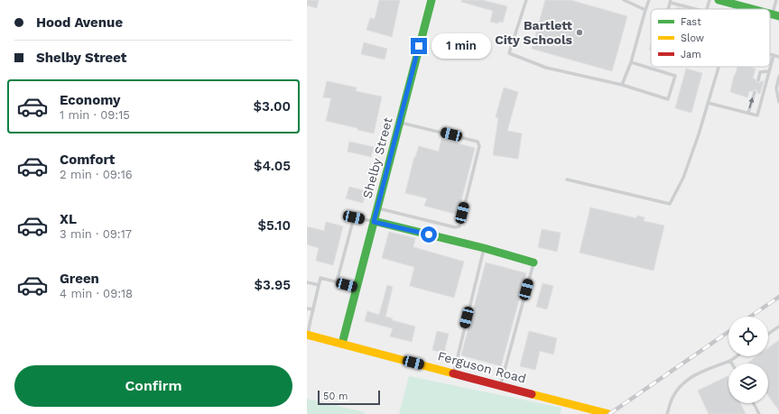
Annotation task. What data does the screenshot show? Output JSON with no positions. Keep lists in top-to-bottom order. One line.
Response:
{"streets":{"street":["Shelby Street","Ferguson Road"]},"crossings":[["Shelby Street","Ferguson Road"]],"places":["Bartlett City Schools"],"legend":["Fast","Slow","Jam"],"scale_bar":"50 m","page":{"banner":["Hood Avenue","Shelby Street"],"bubble":"1 min","list":[{"name":"Economy","note":"1 min · 09:15","value":"$3.00"},{"name":"Comfort","note":"2 min · 09:16","value":"$4.05"},{"name":"XL","note":"3 min · 09:17","value":"$5.10"},{"name":"Green","note":"4 min · 09:18","value":"$3.95"}],"buttons":"Confirm","scale":"50 m"}}
